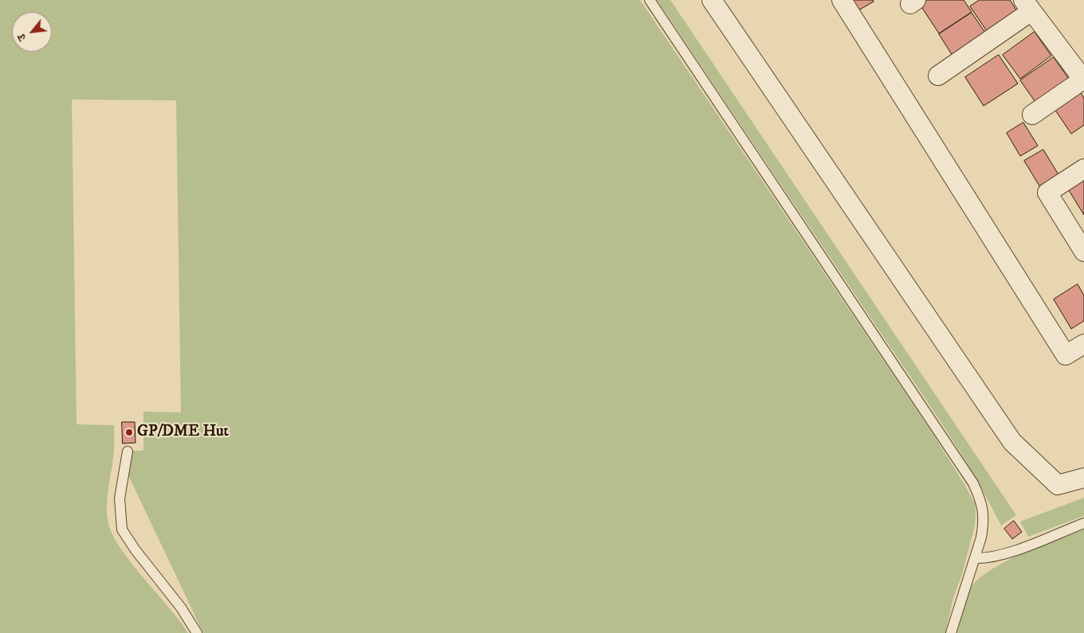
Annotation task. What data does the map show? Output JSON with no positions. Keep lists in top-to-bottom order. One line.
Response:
{"places":["GP/DME Hut"],"north":"bottom left"}
